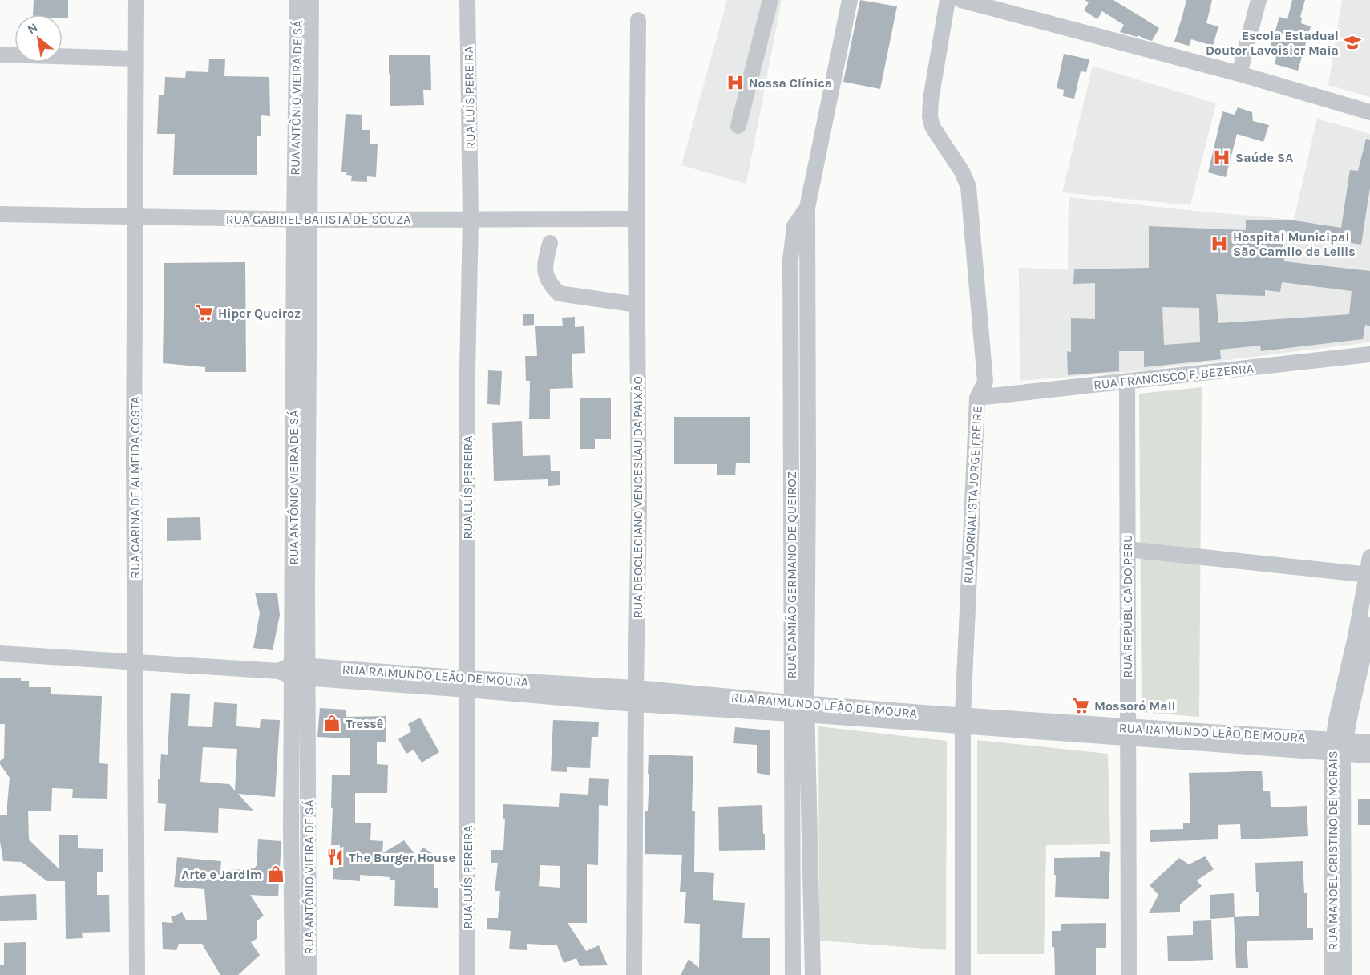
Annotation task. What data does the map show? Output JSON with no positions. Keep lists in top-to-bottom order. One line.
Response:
{"streets":{"street":["RUA ANTÔNIO VIEIRA DE SÁ","RUA LUÍS PEREIRA","RUA GABRIEL BATISTA DE SOUZA","RUA FRANCISCO F. BEZERRA","RUA CARINA DE ALMEIDA COSTA","RUA JORNALISTA JORGE FREIRE","RUA DEOCLECIANO VENCESLAU DA PAIXÃO","RUA DAMIÃO GERMANO DE QUEIROZ","RUA REPÚBLICA DO PERU","RUA RAIMUNDO LEÃO DE MOURA","RUA MANOEL CRISTINO DE MORAIS"]},"crossings":[["RUA ANTÔNIO VIEIRA DE SÁ","RUA GABRIEL BATISTA DE SOUZA"],["RUA ANTÔNIO VIEIRA DE SÁ","RUA RAIMUNDO LEÃO DE MOURA"],["RUA LUÍS PEREIRA","RUA GABRIEL BATISTA DE SOUZA"],["RUA LUÍS PEREIRA","RUA RAIMUNDO LEÃO DE MOURA"],["RUA GABRIEL BATISTA DE SOUZA","RUA CARINA DE ALMEIDA COSTA"],["RUA GABRIEL BATISTA DE SOUZA","RUA DEOCLECIANO VENCESLAU DA PAIXÃO"],["RUA FRANCISCO F. BEZERRA","RUA JORNALISTA JORGE FREIRE"],["RUA FRANCISCO F. BEZERRA","RUA REPÚBLICA DO PERU"],["RUA CARINA DE ALMEIDA COSTA","RUA RAIMUNDO LEÃO DE MOURA"],["RUA JORNALISTA JORGE FREIRE","RUA RAIMUNDO LEÃO DE MOURA"],["RUA DEOCLECIANO VENCESLAU DA PAIXÃO","RUA RAIMUNDO LEÃO DE MOURA"],["RUA DAMIÃO GERMANO DE QUEIROZ","RUA RAIMUNDO LEÃO DE MOURA"],["RUA REPÚBLICA DO PERU","RUA RAIMUNDO LEÃO DE MOURA"],["RUA RAIMUNDO LEÃO DE MOURA","RUA MANOEL CRISTINO DE MORAIS"]],"places":{"school or university":["Escola Estadual Doutor Lavoisier Maia"],"hospital":["Nossa Clínica","Saúde SA","Hospital Municipal São Camilo de Lellis"],"supermarket":["Hiper Queiroz","Mossoró Mall"],"shop":["Tressê","Arte e Jardim"],"restaurant":["The Burger House"]},"north":"top left"}
